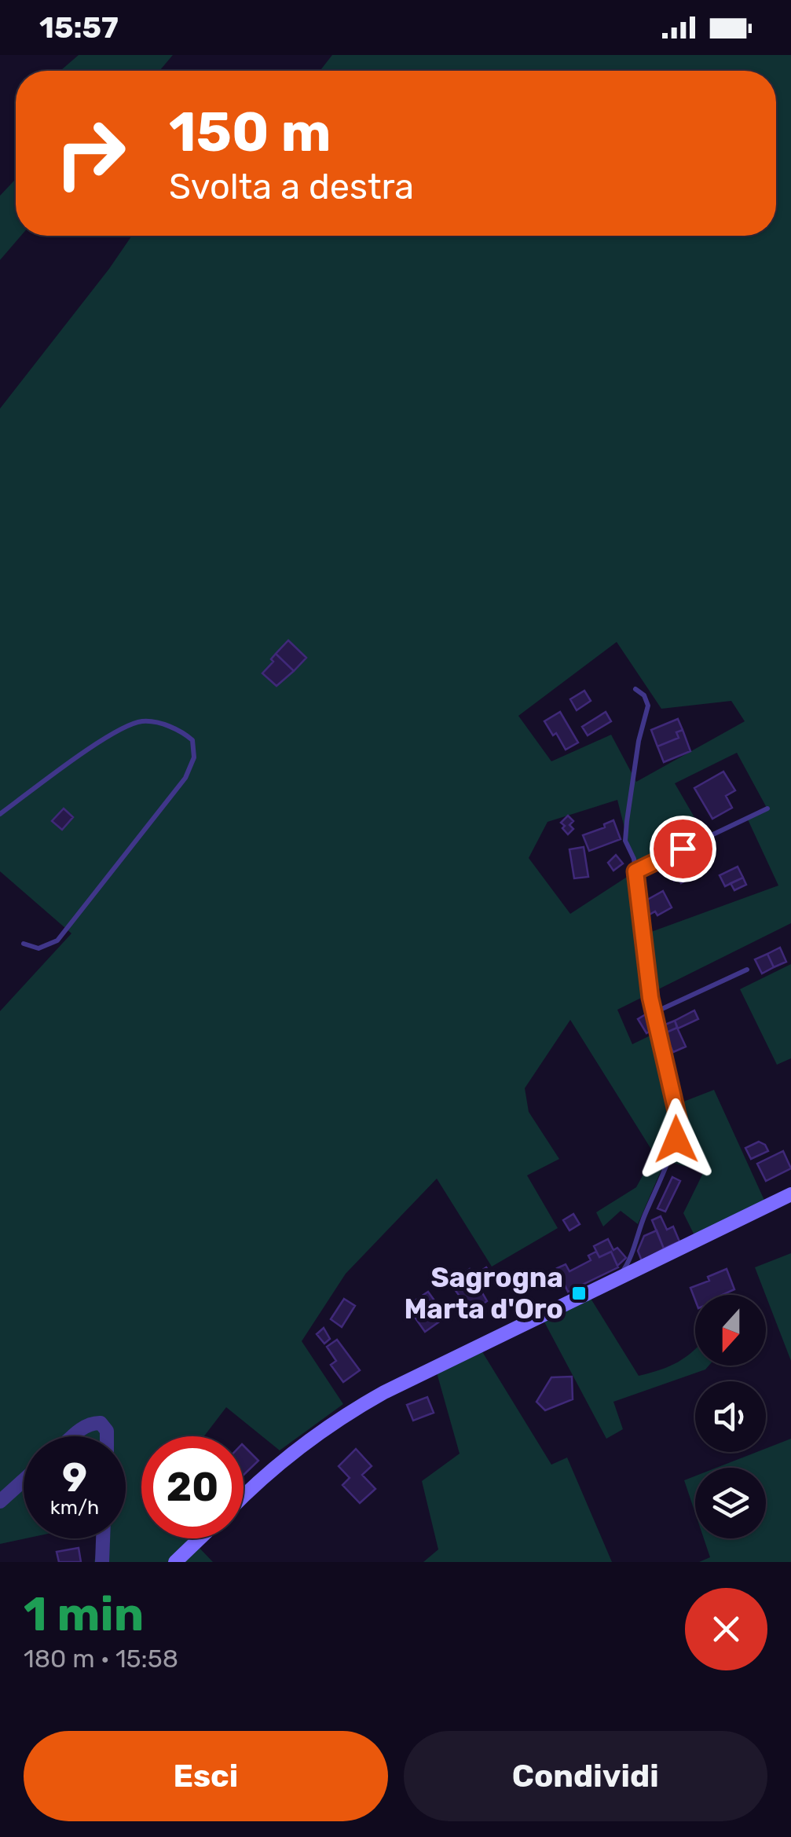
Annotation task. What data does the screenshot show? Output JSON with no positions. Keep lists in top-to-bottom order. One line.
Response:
{"places":{"transit":["Sagrogna Marta d'Oro"]},"north":"bottom","page":{"status":"15:57","turn":["150 m","Svolta a destra"],"speed":"9 km/h","limit":"20","heading":["1 min","180 m · 15:58"],"buttons":["Esci","Condividi"]}}
